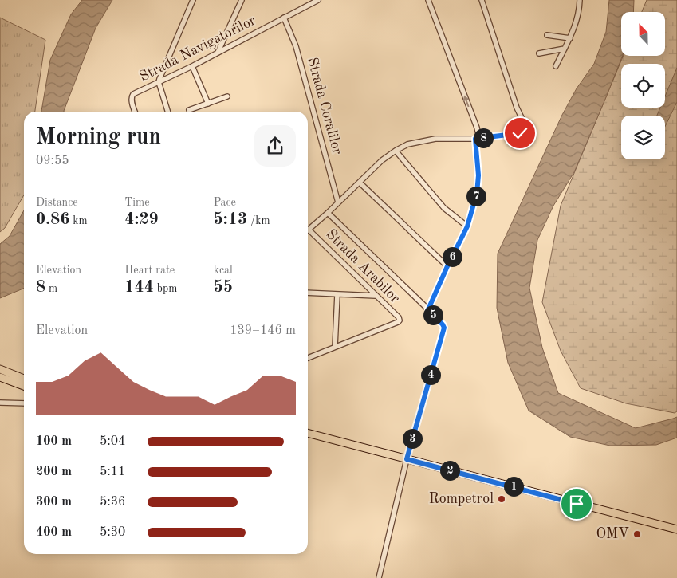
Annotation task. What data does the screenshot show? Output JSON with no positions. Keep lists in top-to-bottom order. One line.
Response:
{"streets":{"street":["Strada Navigatorilor","Strada Coralilor","Strada Arabilor"]},"crossings":[["Strada Navigatorilor","Strada Coralilor"]],"places":["Rompetrol","OMV"],"north":"top","page":{"heading":["Morning run","09:55"],"pins":["8","7","6","5","4","3","2","1"],"stats":[["Distance","0.86 km"],["Time","4:29"],["Pace","5:13 /km"],["Elevation","8 m"],["Heart rate","144 bpm"],["kcal","55"]],"chart":["Elevation","139–146 m"],"list":[{"name":"100 m","note":"5:04"},{"name":"200 m","note":"5:11"},{"name":"300 m","note":"5:36"},{"name":"400 m","note":"5:30"}]}}
